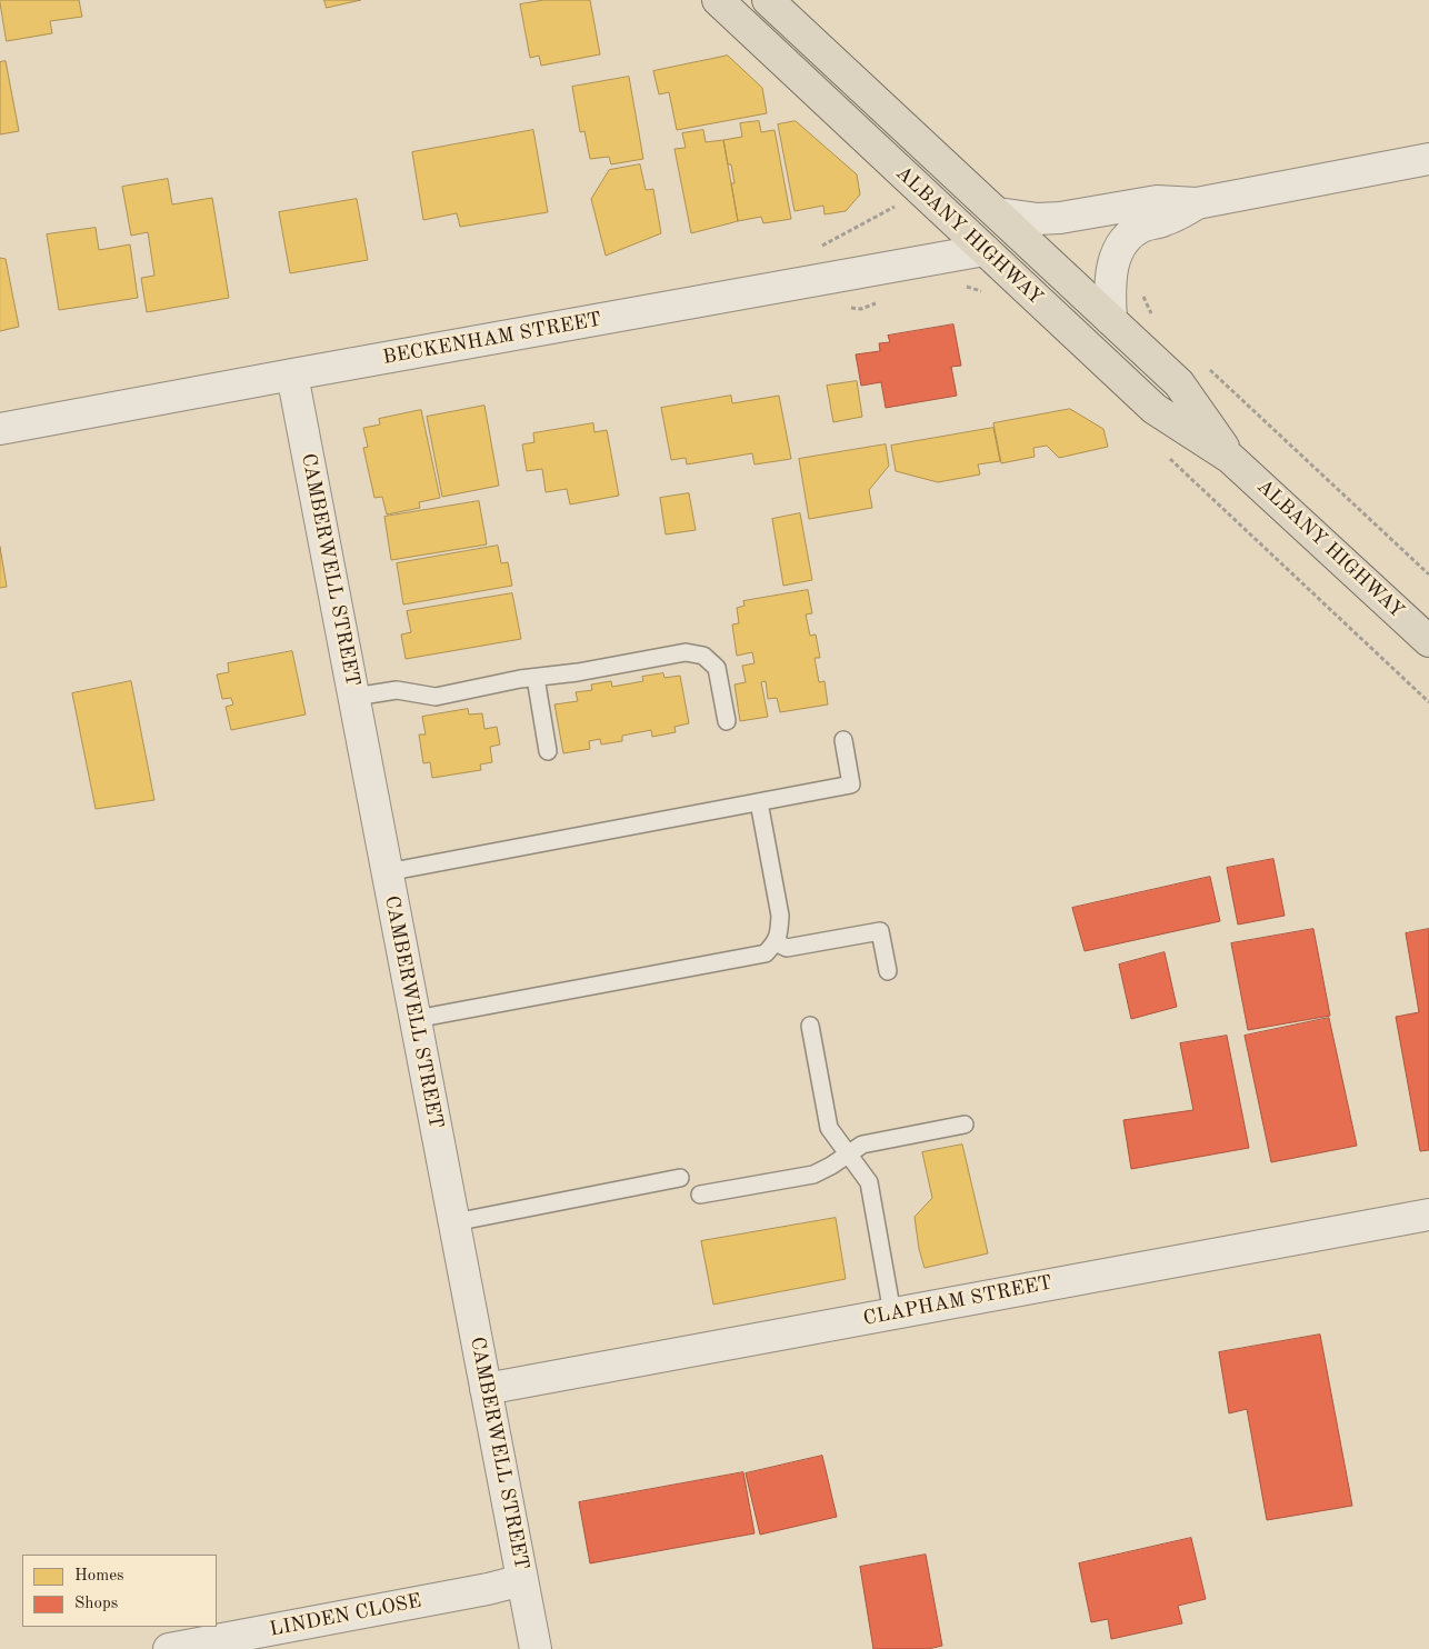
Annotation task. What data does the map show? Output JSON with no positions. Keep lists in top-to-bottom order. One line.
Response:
{"streets":{"highway":["ALBANY HIGHWAY"],"street":["BECKENHAM STREET","CAMBERWELL STREET","CLAPHAM STREET","LINDEN CLOSE"]},"crossings":[["ALBANY HIGHWAY","BECKENHAM STREET"],["BECKENHAM STREET","CAMBERWELL STREET"],["CAMBERWELL STREET","CLAPHAM STREET"],["CAMBERWELL STREET","LINDEN CLOSE"]],"legend":["Homes","Shops"]}
